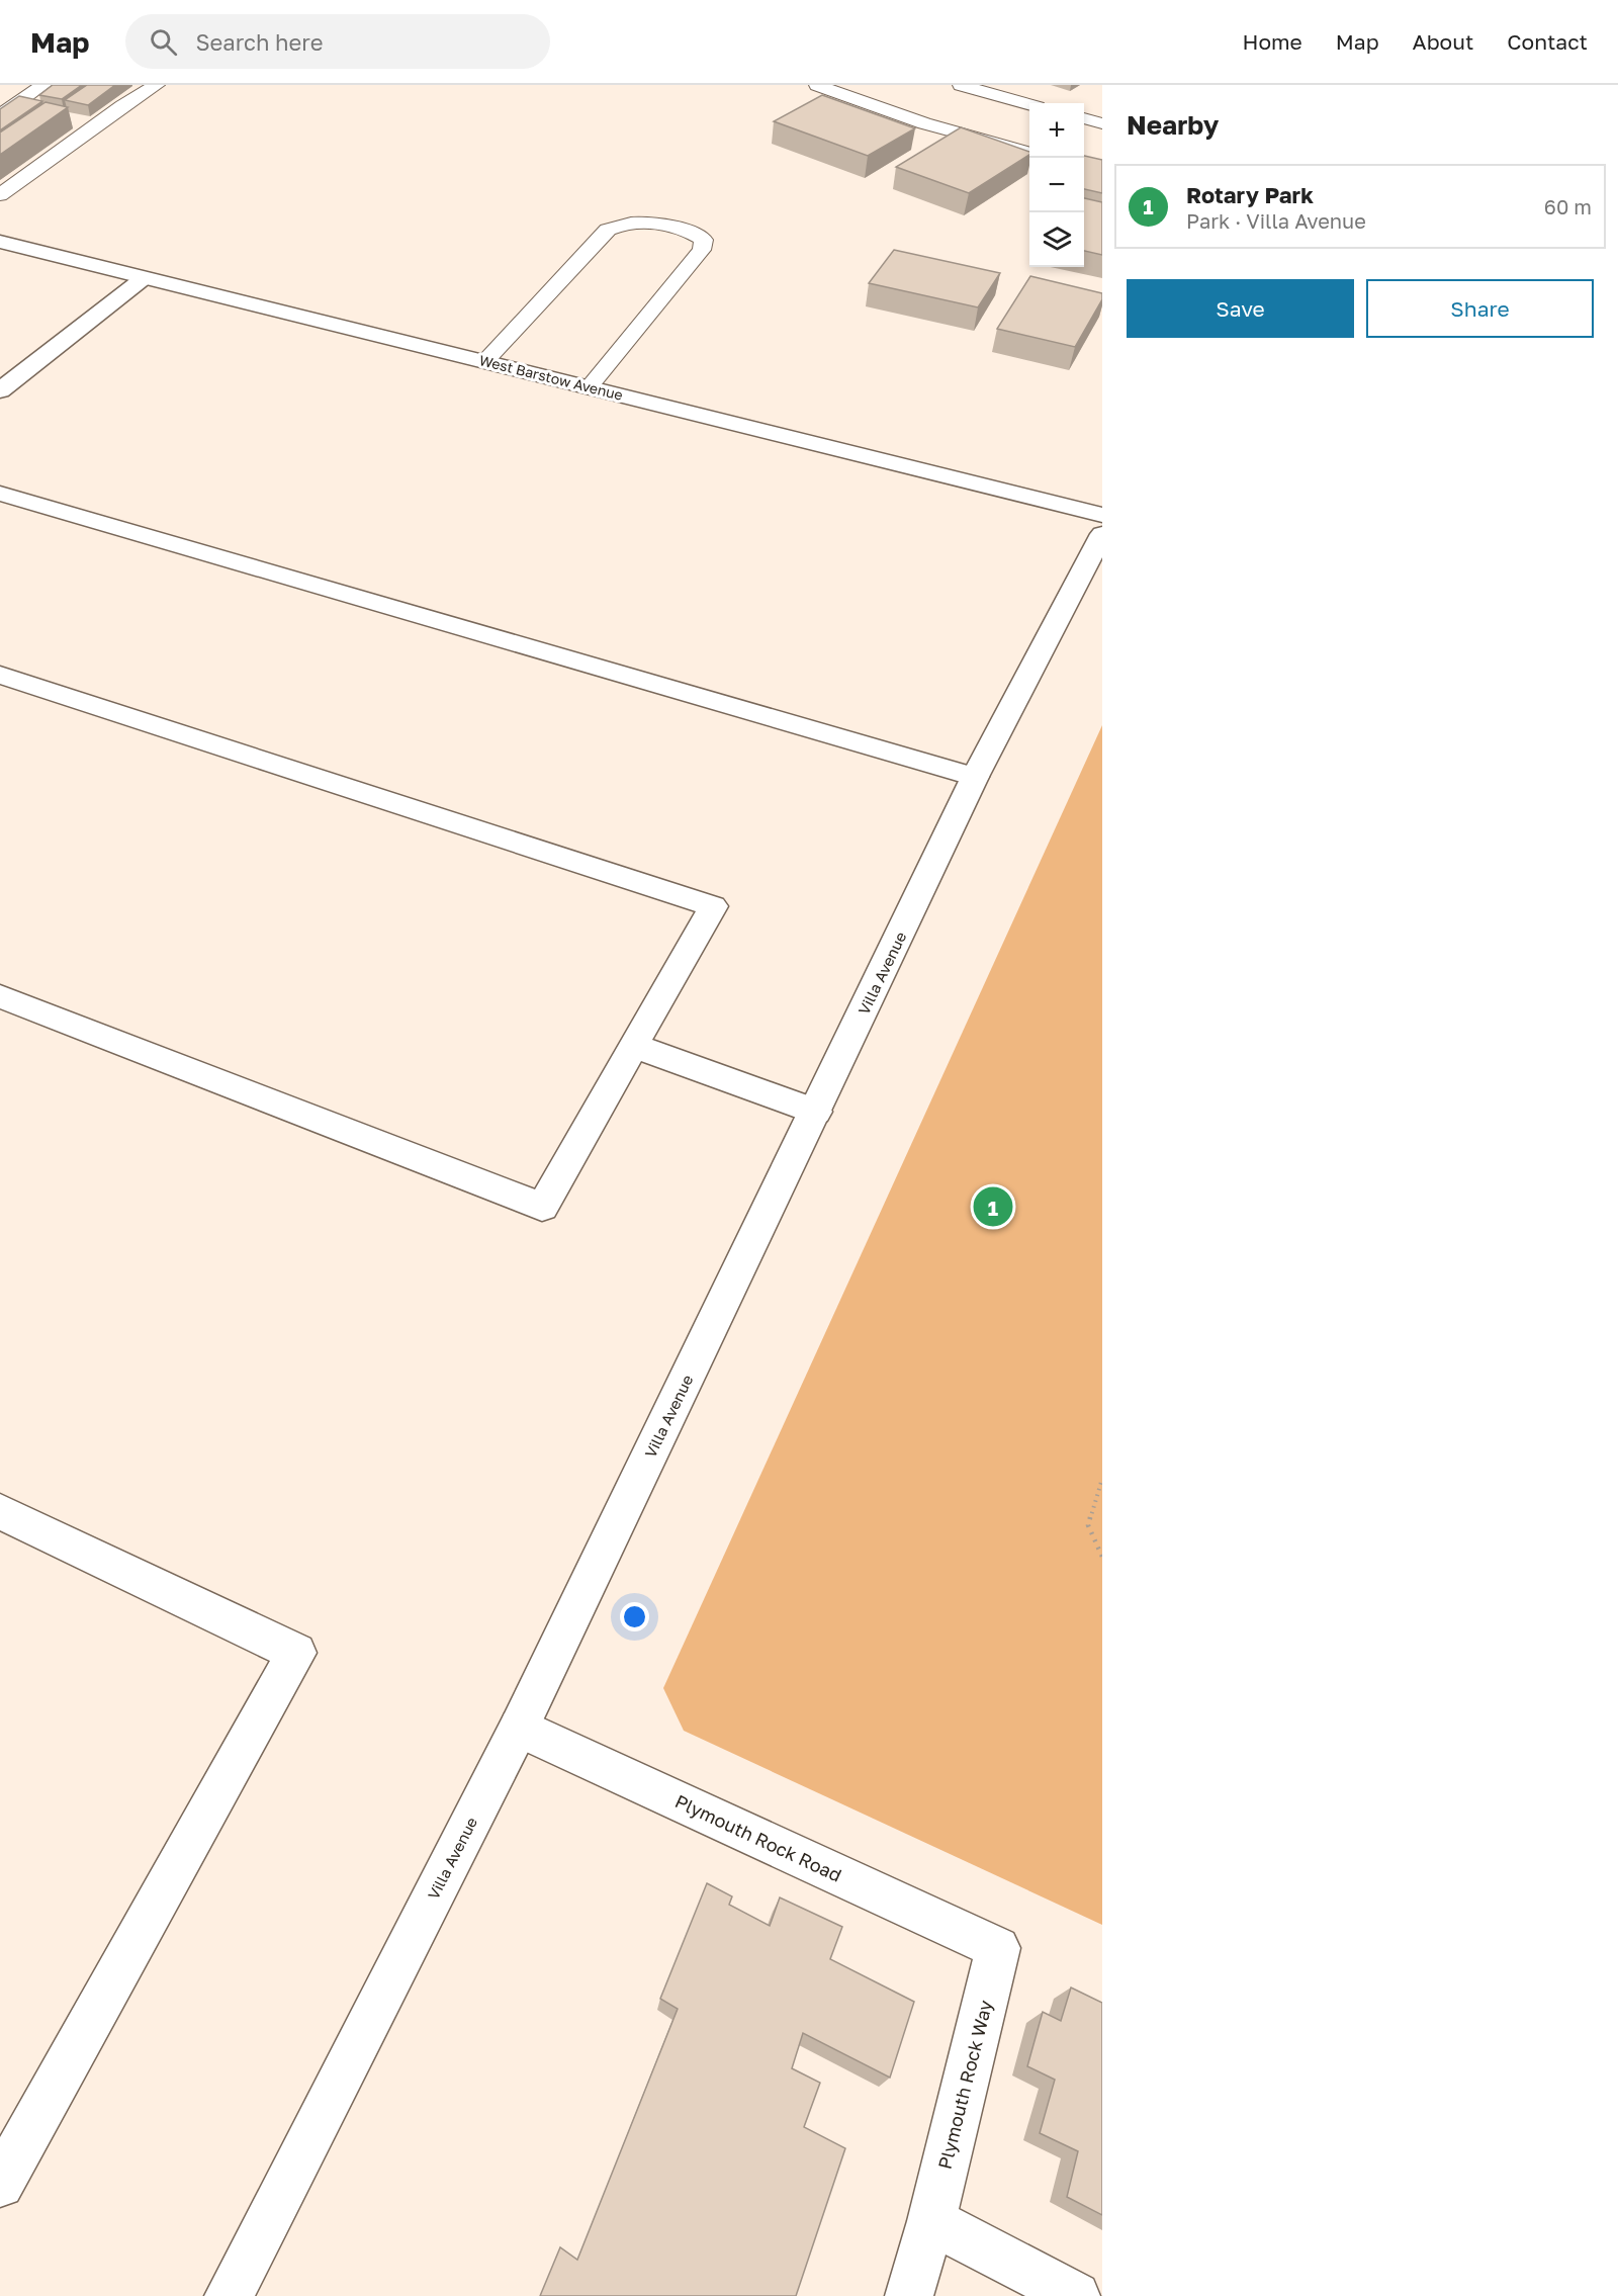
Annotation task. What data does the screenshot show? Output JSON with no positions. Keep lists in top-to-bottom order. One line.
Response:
{"streets":{"street":["West Barstow Avenue","Villa Avenue","Plymouth Rock Road","Plymouth Rock Way"]},"crossings":[["Villa Avenue","Plymouth Rock Road"],["Plymouth Rock Road","Plymouth Rock Way"]],"page":{"header":"Map","search":"Search here","nav":["Home","Map","About","Contact"],"heading":"Nearby","map_buttons":["+","−"],"list":[{"mark":"1","name":"Rotary Park","note":"Park · Villa Avenue","value":"60 m"}],"buttons":["Save","Share"],"pins":"1"}}
